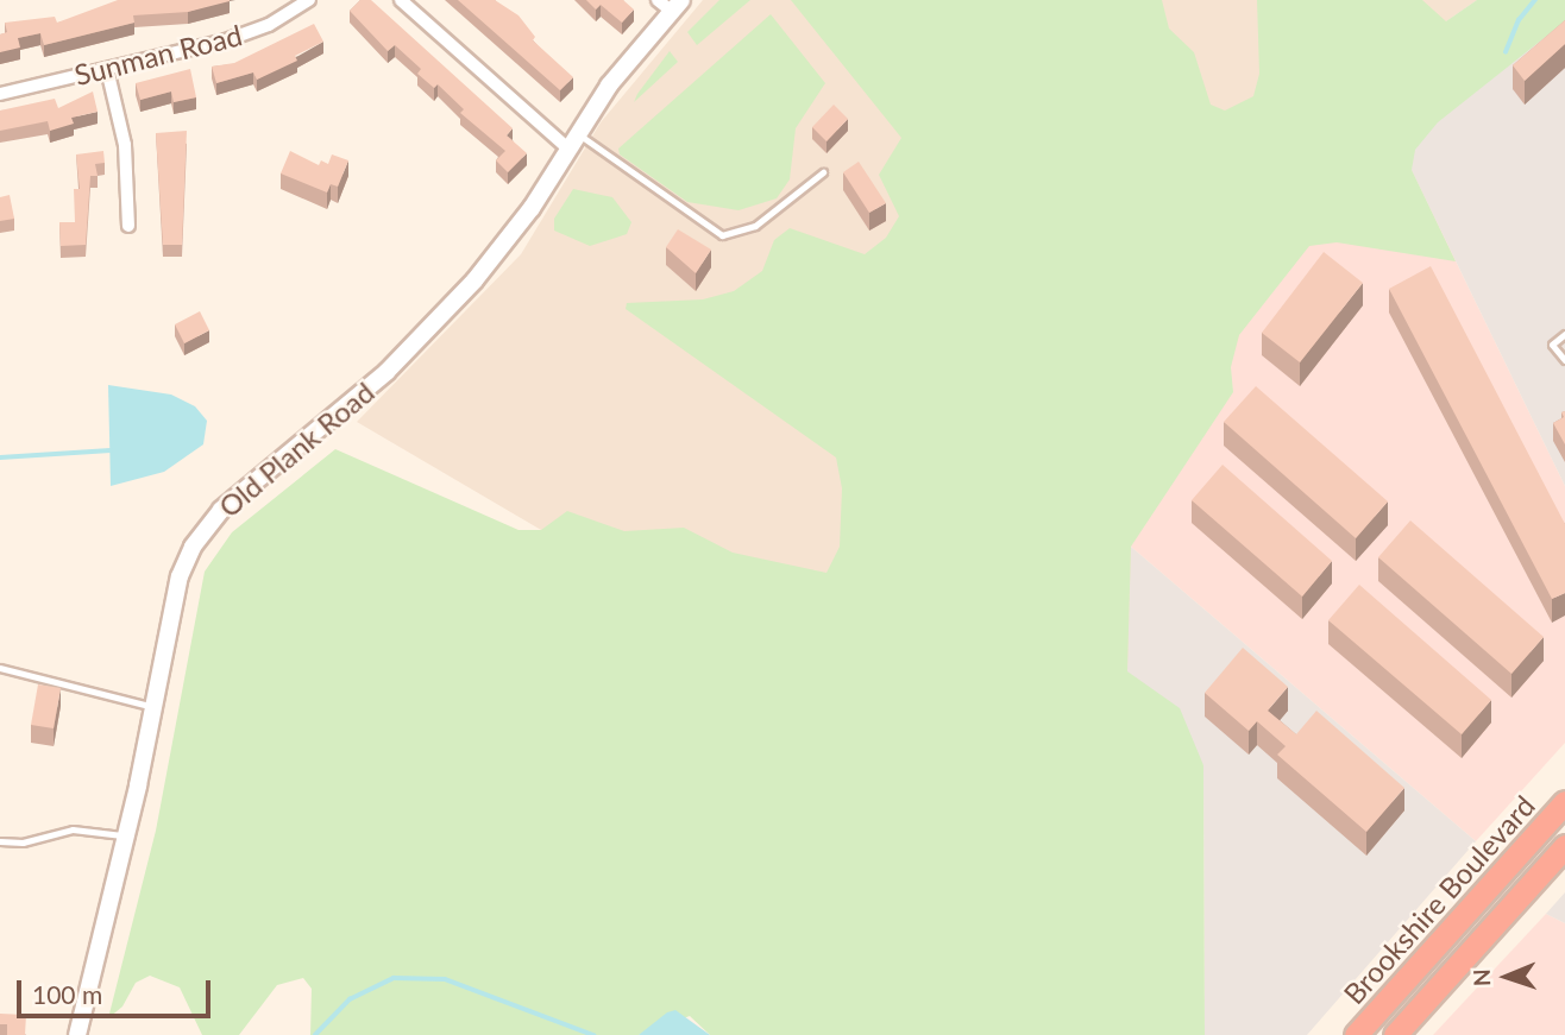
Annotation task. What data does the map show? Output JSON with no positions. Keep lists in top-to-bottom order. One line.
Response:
{"streets":{"highway":["Brookshire Boulevard"],"street":["Sunman Road","Old Plank Road"]},"scale_bar":"100 m","north":"left"}
